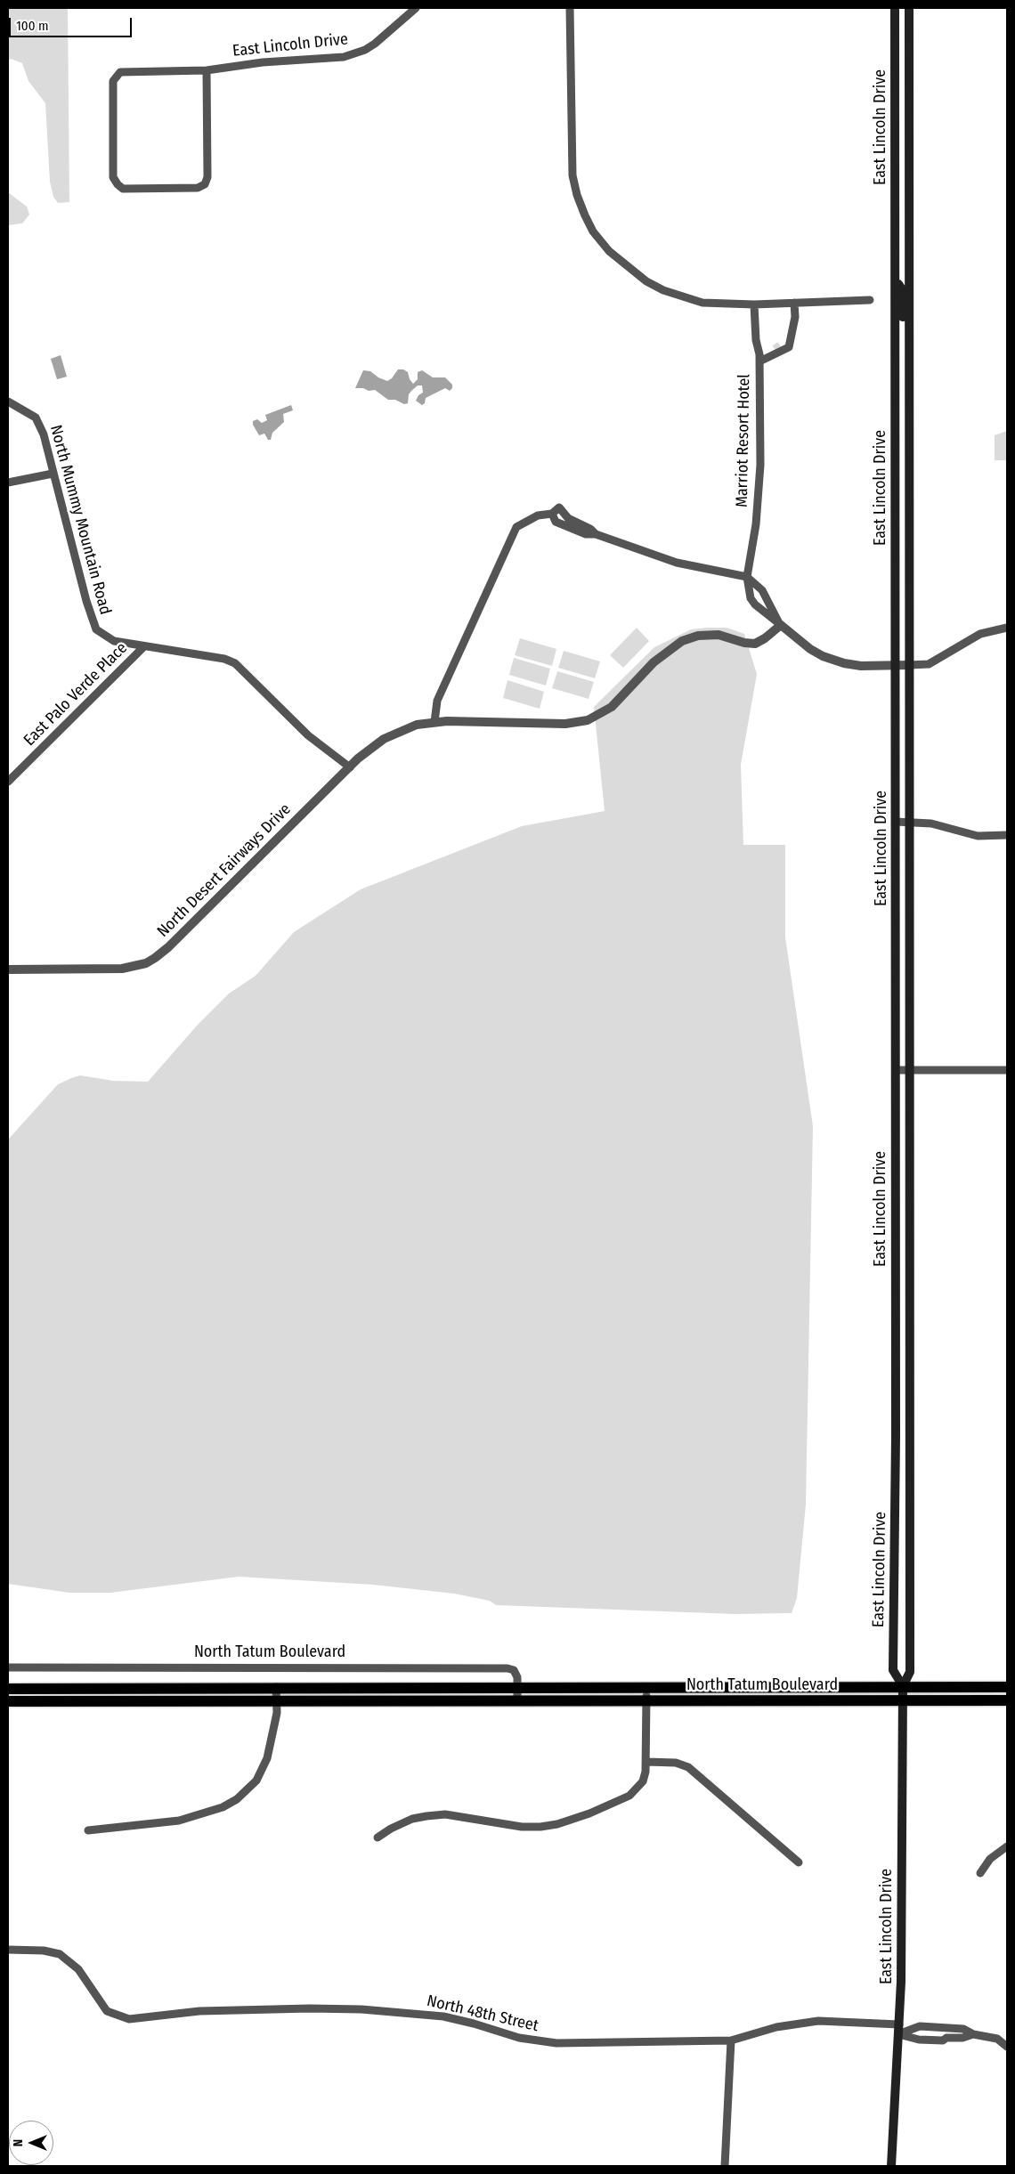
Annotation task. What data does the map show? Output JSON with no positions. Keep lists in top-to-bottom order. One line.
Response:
{"streets":{"main road":["East Lincoln Drive","North Tatum Boulevard"],"street":["Marriot Resort Hotel","North Mummy Mountain Road","East Palo Verde Place","North Desert Fairways Drive","North 48th Street"]},"crossings":[["East Lincoln Drive","North Tatum Boulevard"],["East Lincoln Drive","North 48th Street"],["North Mummy Mountain Road","East Palo Verde Place"],["North Mummy Mountain Road","North Desert Fairways Drive"]],"scale_bar":"100 m","north":"left"}
